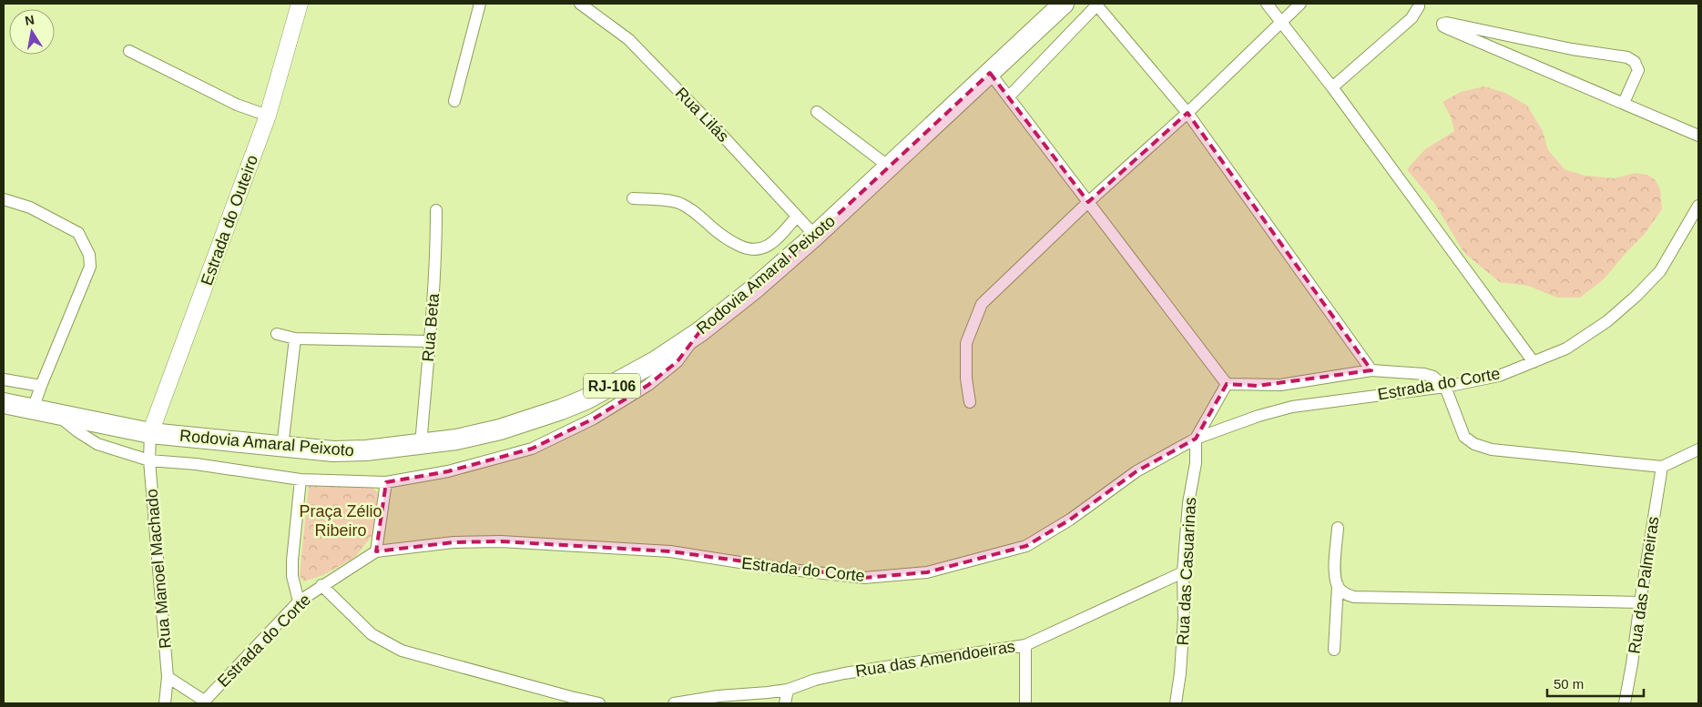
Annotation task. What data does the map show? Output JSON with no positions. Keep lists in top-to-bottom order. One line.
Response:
{"streets":{"highway":["Rodovia Amaral Peixoto","RJ-106"],"street":["Rua Lilás","Estrada do Outeiro","Rua Beta","Estrada do Corte","Rua Manoel Machado","Rua das Casuarinas","Rua das Palmeiras","Rua das Amendoeiras"]},"crossings":[["Rua Lilás","Rodovia Amaral Peixoto"],["Estrada do Outeiro","Rodovia Amaral Peixoto"],["Estrada do Outeiro","Rua Manoel Machado"],["Rodovia Amaral Peixoto","Rua Beta"],["Rodovia Amaral Peixoto","Rua Manoel Machado"],["Estrada do Corte","Rua das Casuarinas"],["Rua das Casuarinas","Rua das Amendoeiras"]],"parks":["Praça Zélio Ribeiro"],"scale_bar":"50 m","north":"top"}
